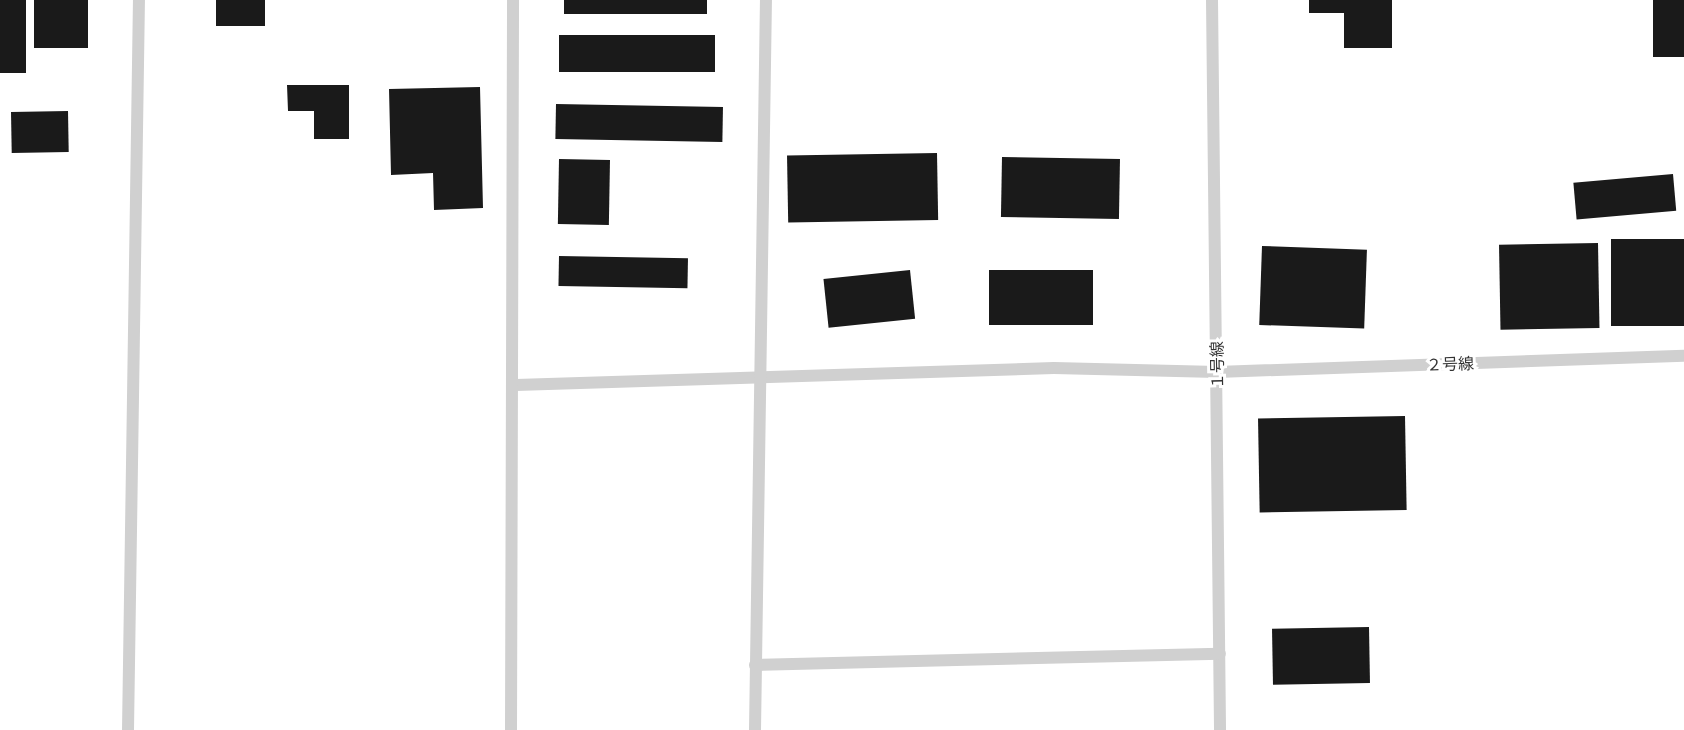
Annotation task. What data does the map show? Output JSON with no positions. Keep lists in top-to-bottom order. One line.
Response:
{"streets":{"lane":["２号線","１号線"]},"crossings":[["２号線","１号線"]]}
